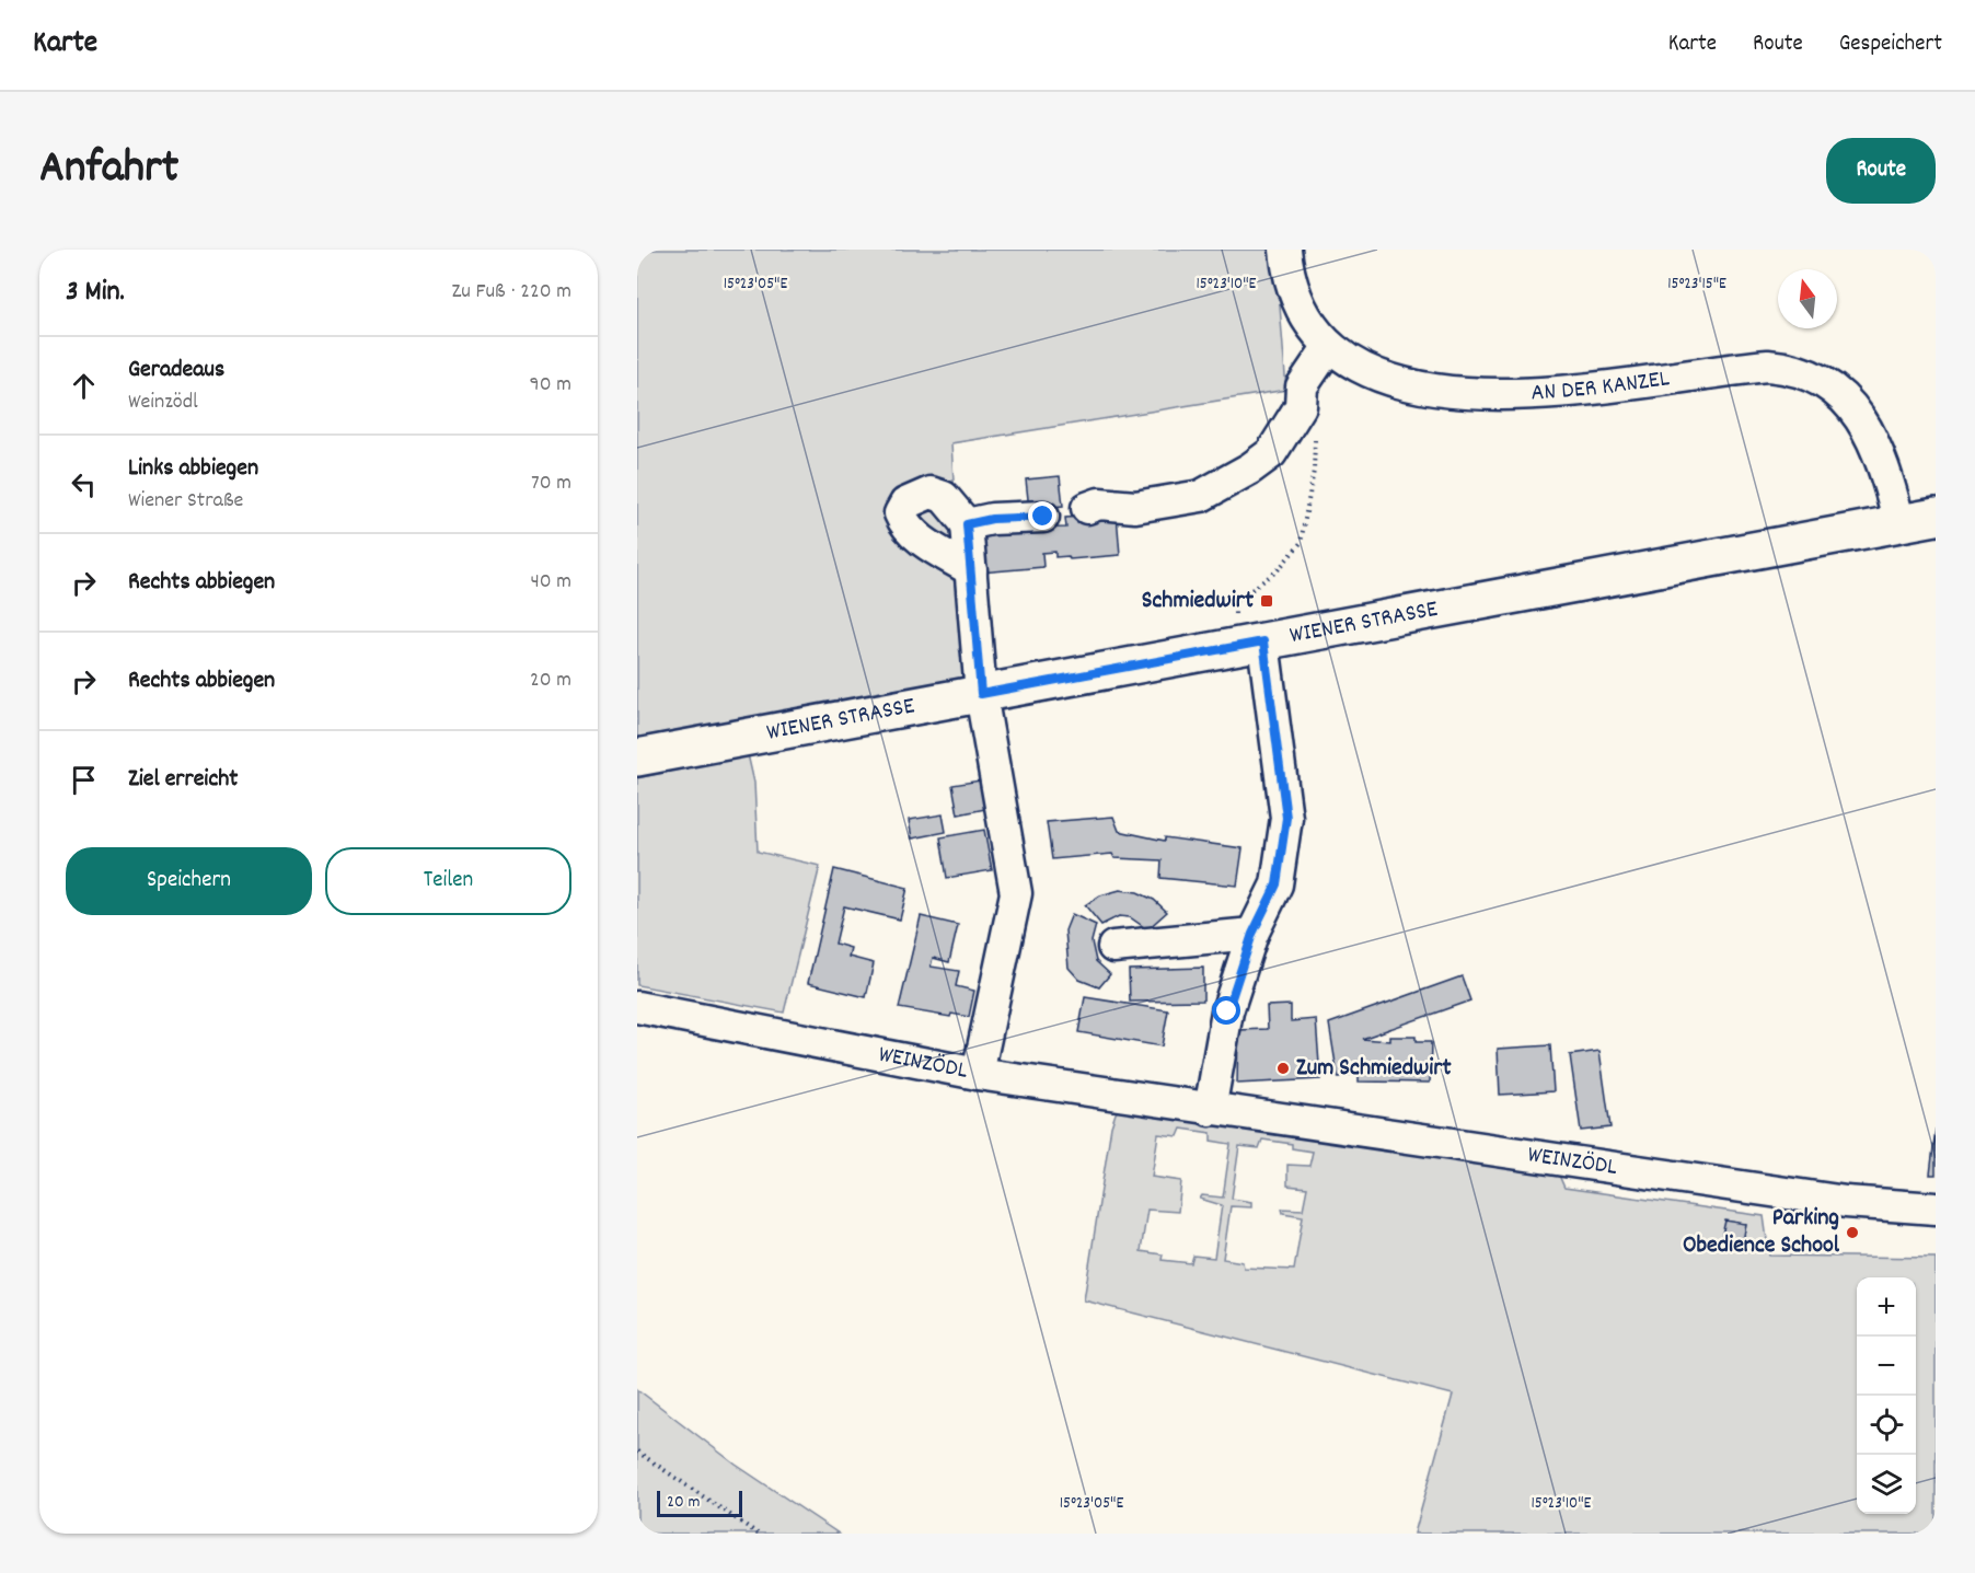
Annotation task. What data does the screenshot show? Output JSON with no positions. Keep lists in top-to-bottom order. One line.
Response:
{"streets":{"main road":["WIENER STRASSE"],"street":["AN DER KANZEL","WEINZÖDL"]},"crossings":[["AN DER KANZEL","WIENER STRASSE"]],"places":{"transit":["Schmiedwirt"],"other":["Zum Schmiedwirt","Parking Obedience School"]},"scale_bar":"20 m","north":"top","page":{"header":"Karte","nav":["Karte","Route","Gespeichert"],"title":"Anfahrt","buttons":["Route",["Speichern","Teilen"]],"heading":["3 Min.","Zu Fuß · 220 m"],"list":[["Geradeaus","Weinzödl","90 m"],["Links abbiegen","Wiener Straße","70 m"],["Rechts abbiegen","40 m"],["Rechts abbiegen","20 m"],"Ziel erreicht"],"map_buttons":["+","−"],"scale":"20 m"},"coordinates":["15°23'05\"E","15°23'10\"E","15°23'15\"E"]}
